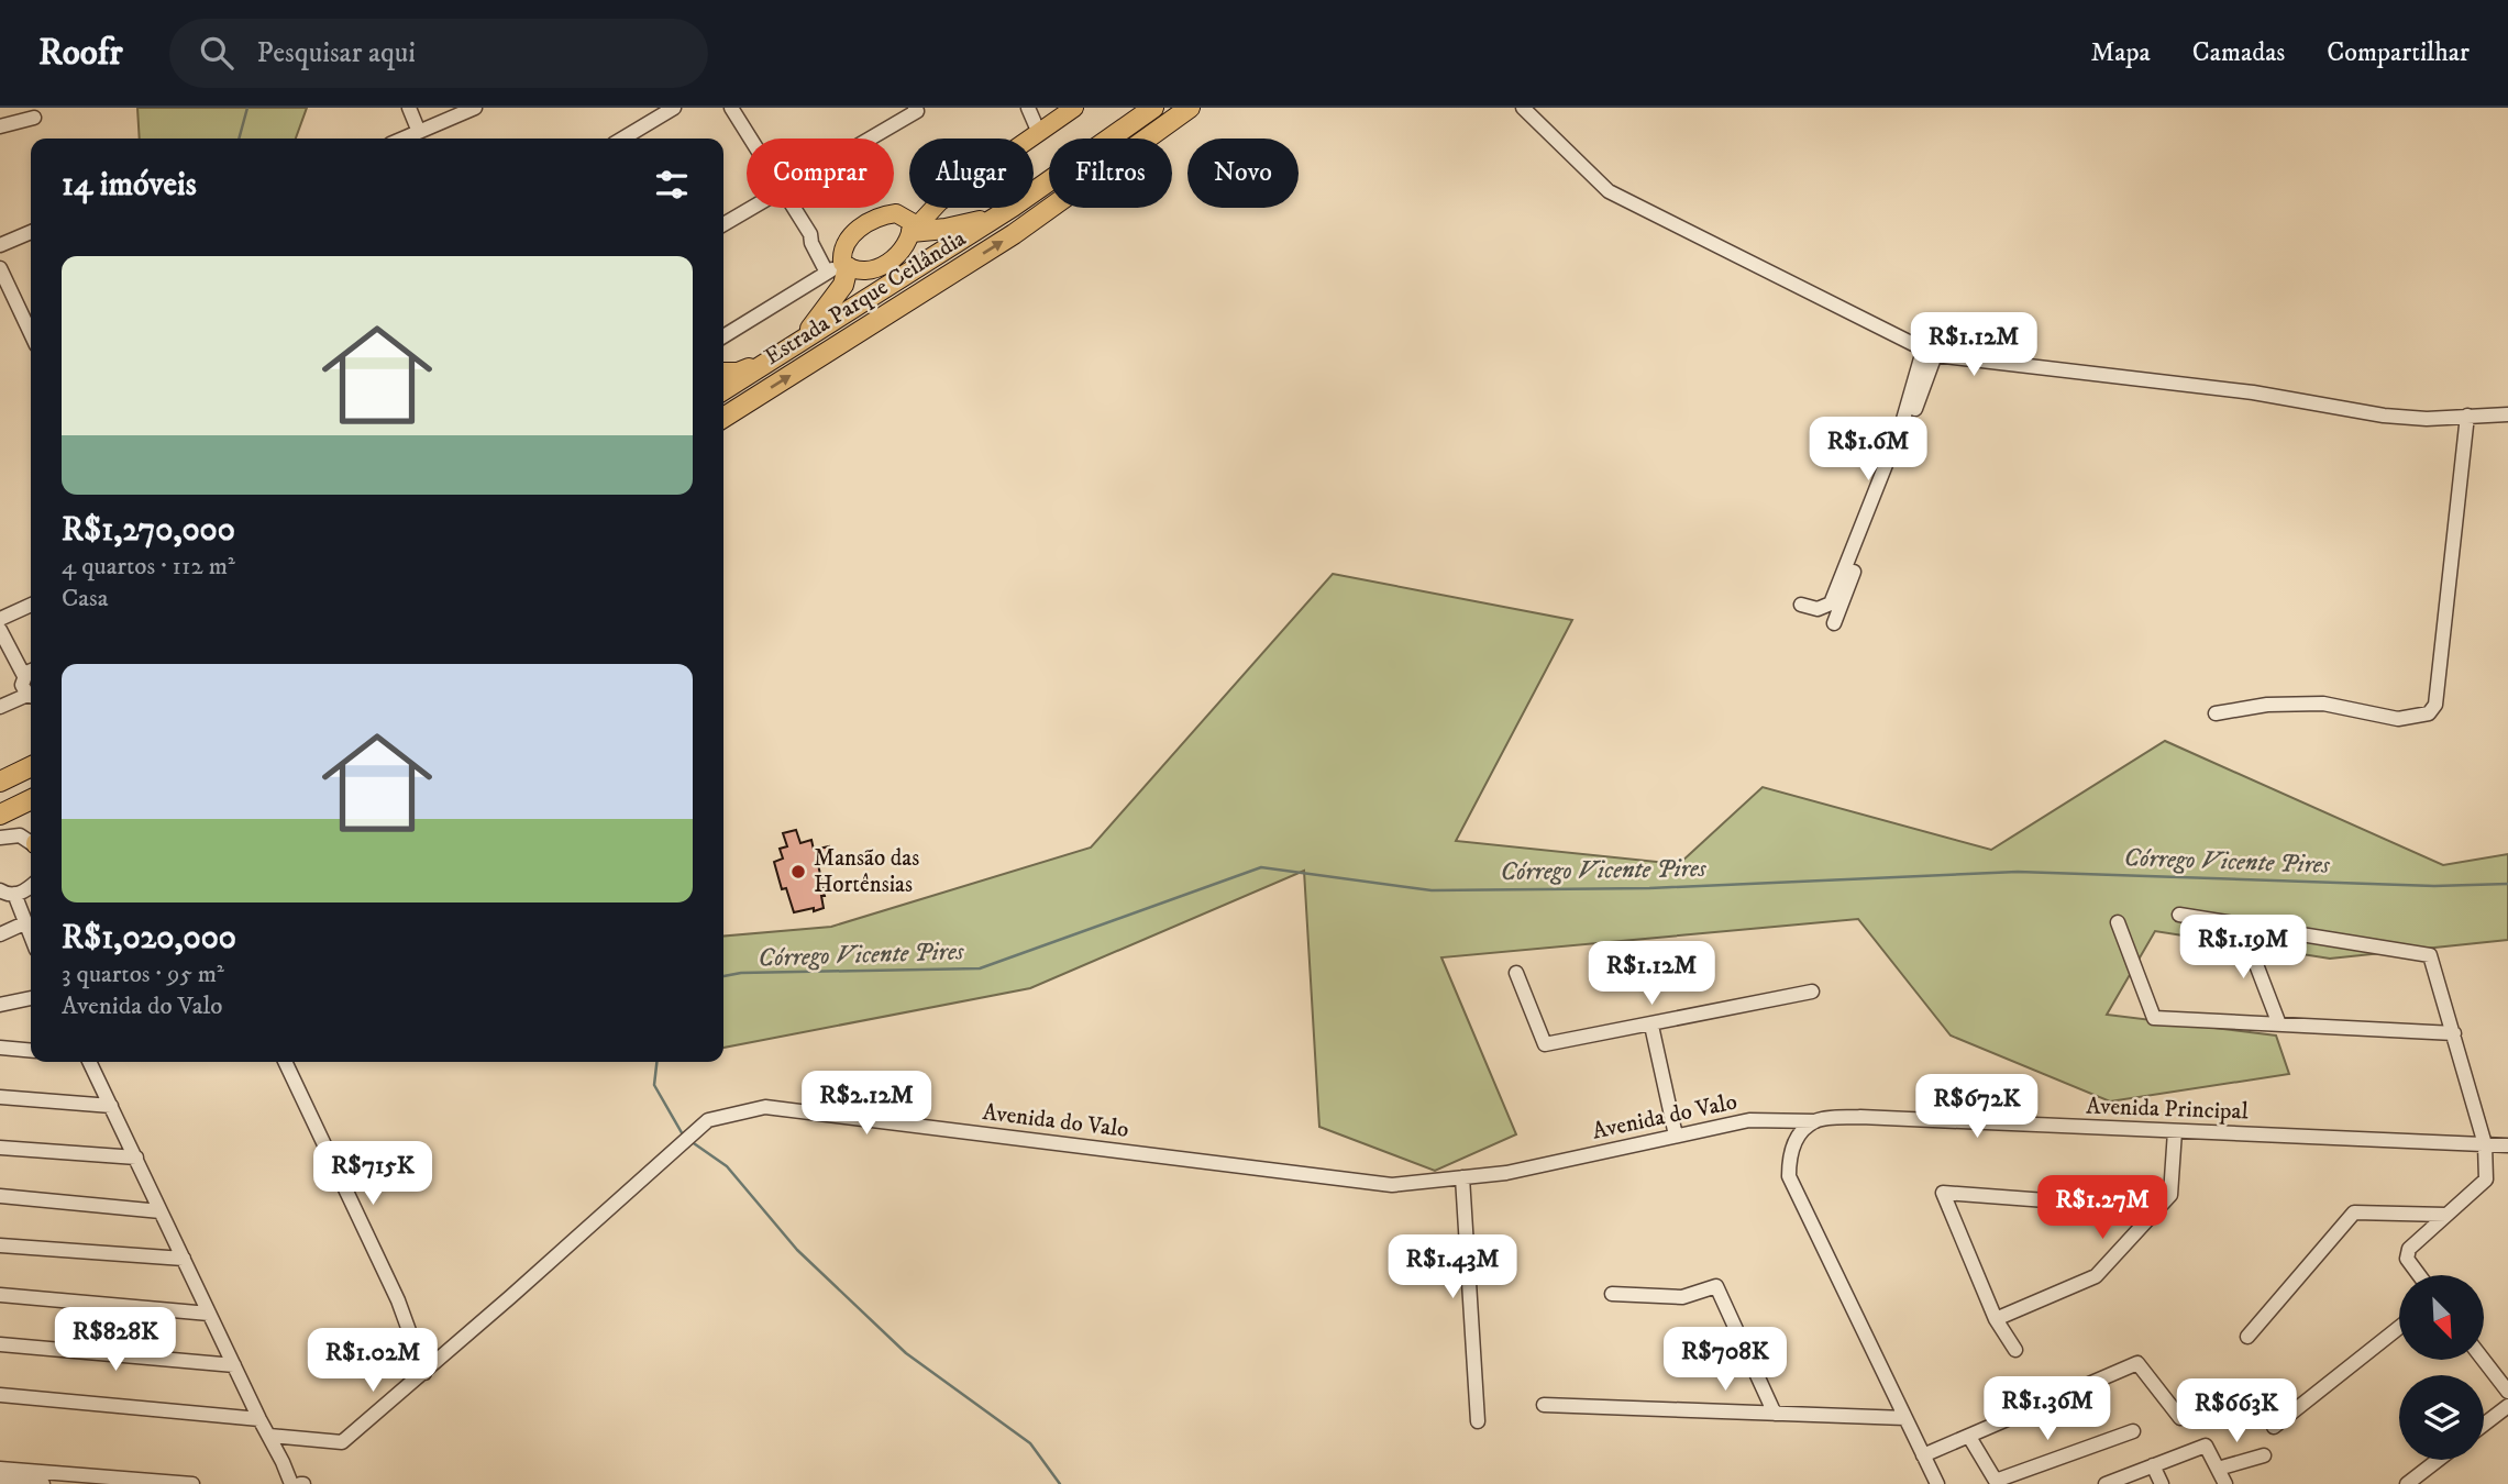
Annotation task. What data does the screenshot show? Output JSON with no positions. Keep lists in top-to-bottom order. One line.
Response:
{"streets":{"highway":["Estrada Parque Ceilândia"],"street":["Avenida Principal","Avenida do Valo"]},"crossings":[["Avenida Principal","Avenida do Valo"]],"water":["Córrego Vicente Pires"],"places":["Mansão das Hortênsias"],"north":"bottom right","page":{"header":"Roofr","search":"Pesquisar aqui","nav":["Mapa","Camadas","Compartilhar"],"chip":["Comprar","Alugar","Filtros","Novo"],"heading":"14 imóveis","list":[{"name":"R$1,270,000","note":"4 quartos · 112 m² · Casa"},{"name":"R$1,020,000","note":"3 quartos · 95 m² · Avenida do Valo"}],"price":["R$1.12M","R$1.6M","R$1.19M","R$1.12M","R$2.12M","R$672K","R$715K","R$1.27M","R$1.43M","R$828K","R$708K","R$1.02M","R$1.36M","R$663K"]}}
